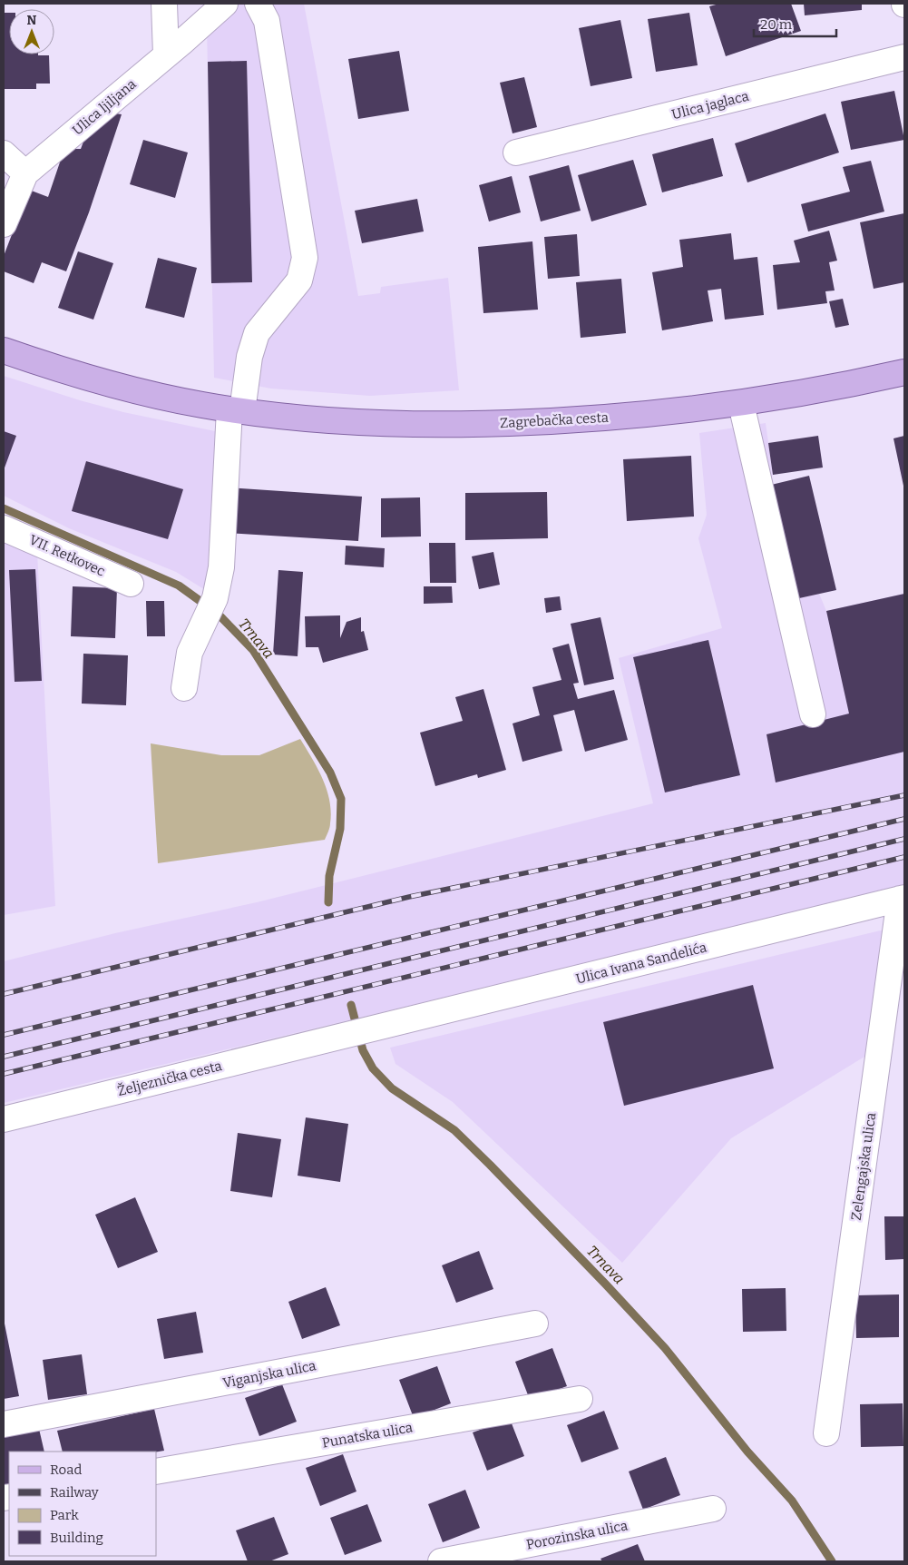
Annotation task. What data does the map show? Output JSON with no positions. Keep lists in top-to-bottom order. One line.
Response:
{"streets":{"main road":["Zagrebačka cesta"],"street":["Ulica jaglaca","Ulica ljiljana","VII. Retkovec","Ulica Ivana Sandelića","Željeznička cesta","Zelengajska ulica","Viganjska ulica","Punatska ulica","Porozinska ulica"]},"crossings":[["Ulica Ivana Sandelića","Željeznička cesta"],["Ulica Ivana Sandelića","Zelengajska ulica"]],"water":["Trnava"],"legend":["Road","Railway","Park","Building"],"scale_bar":"20 m","north":"top"}
